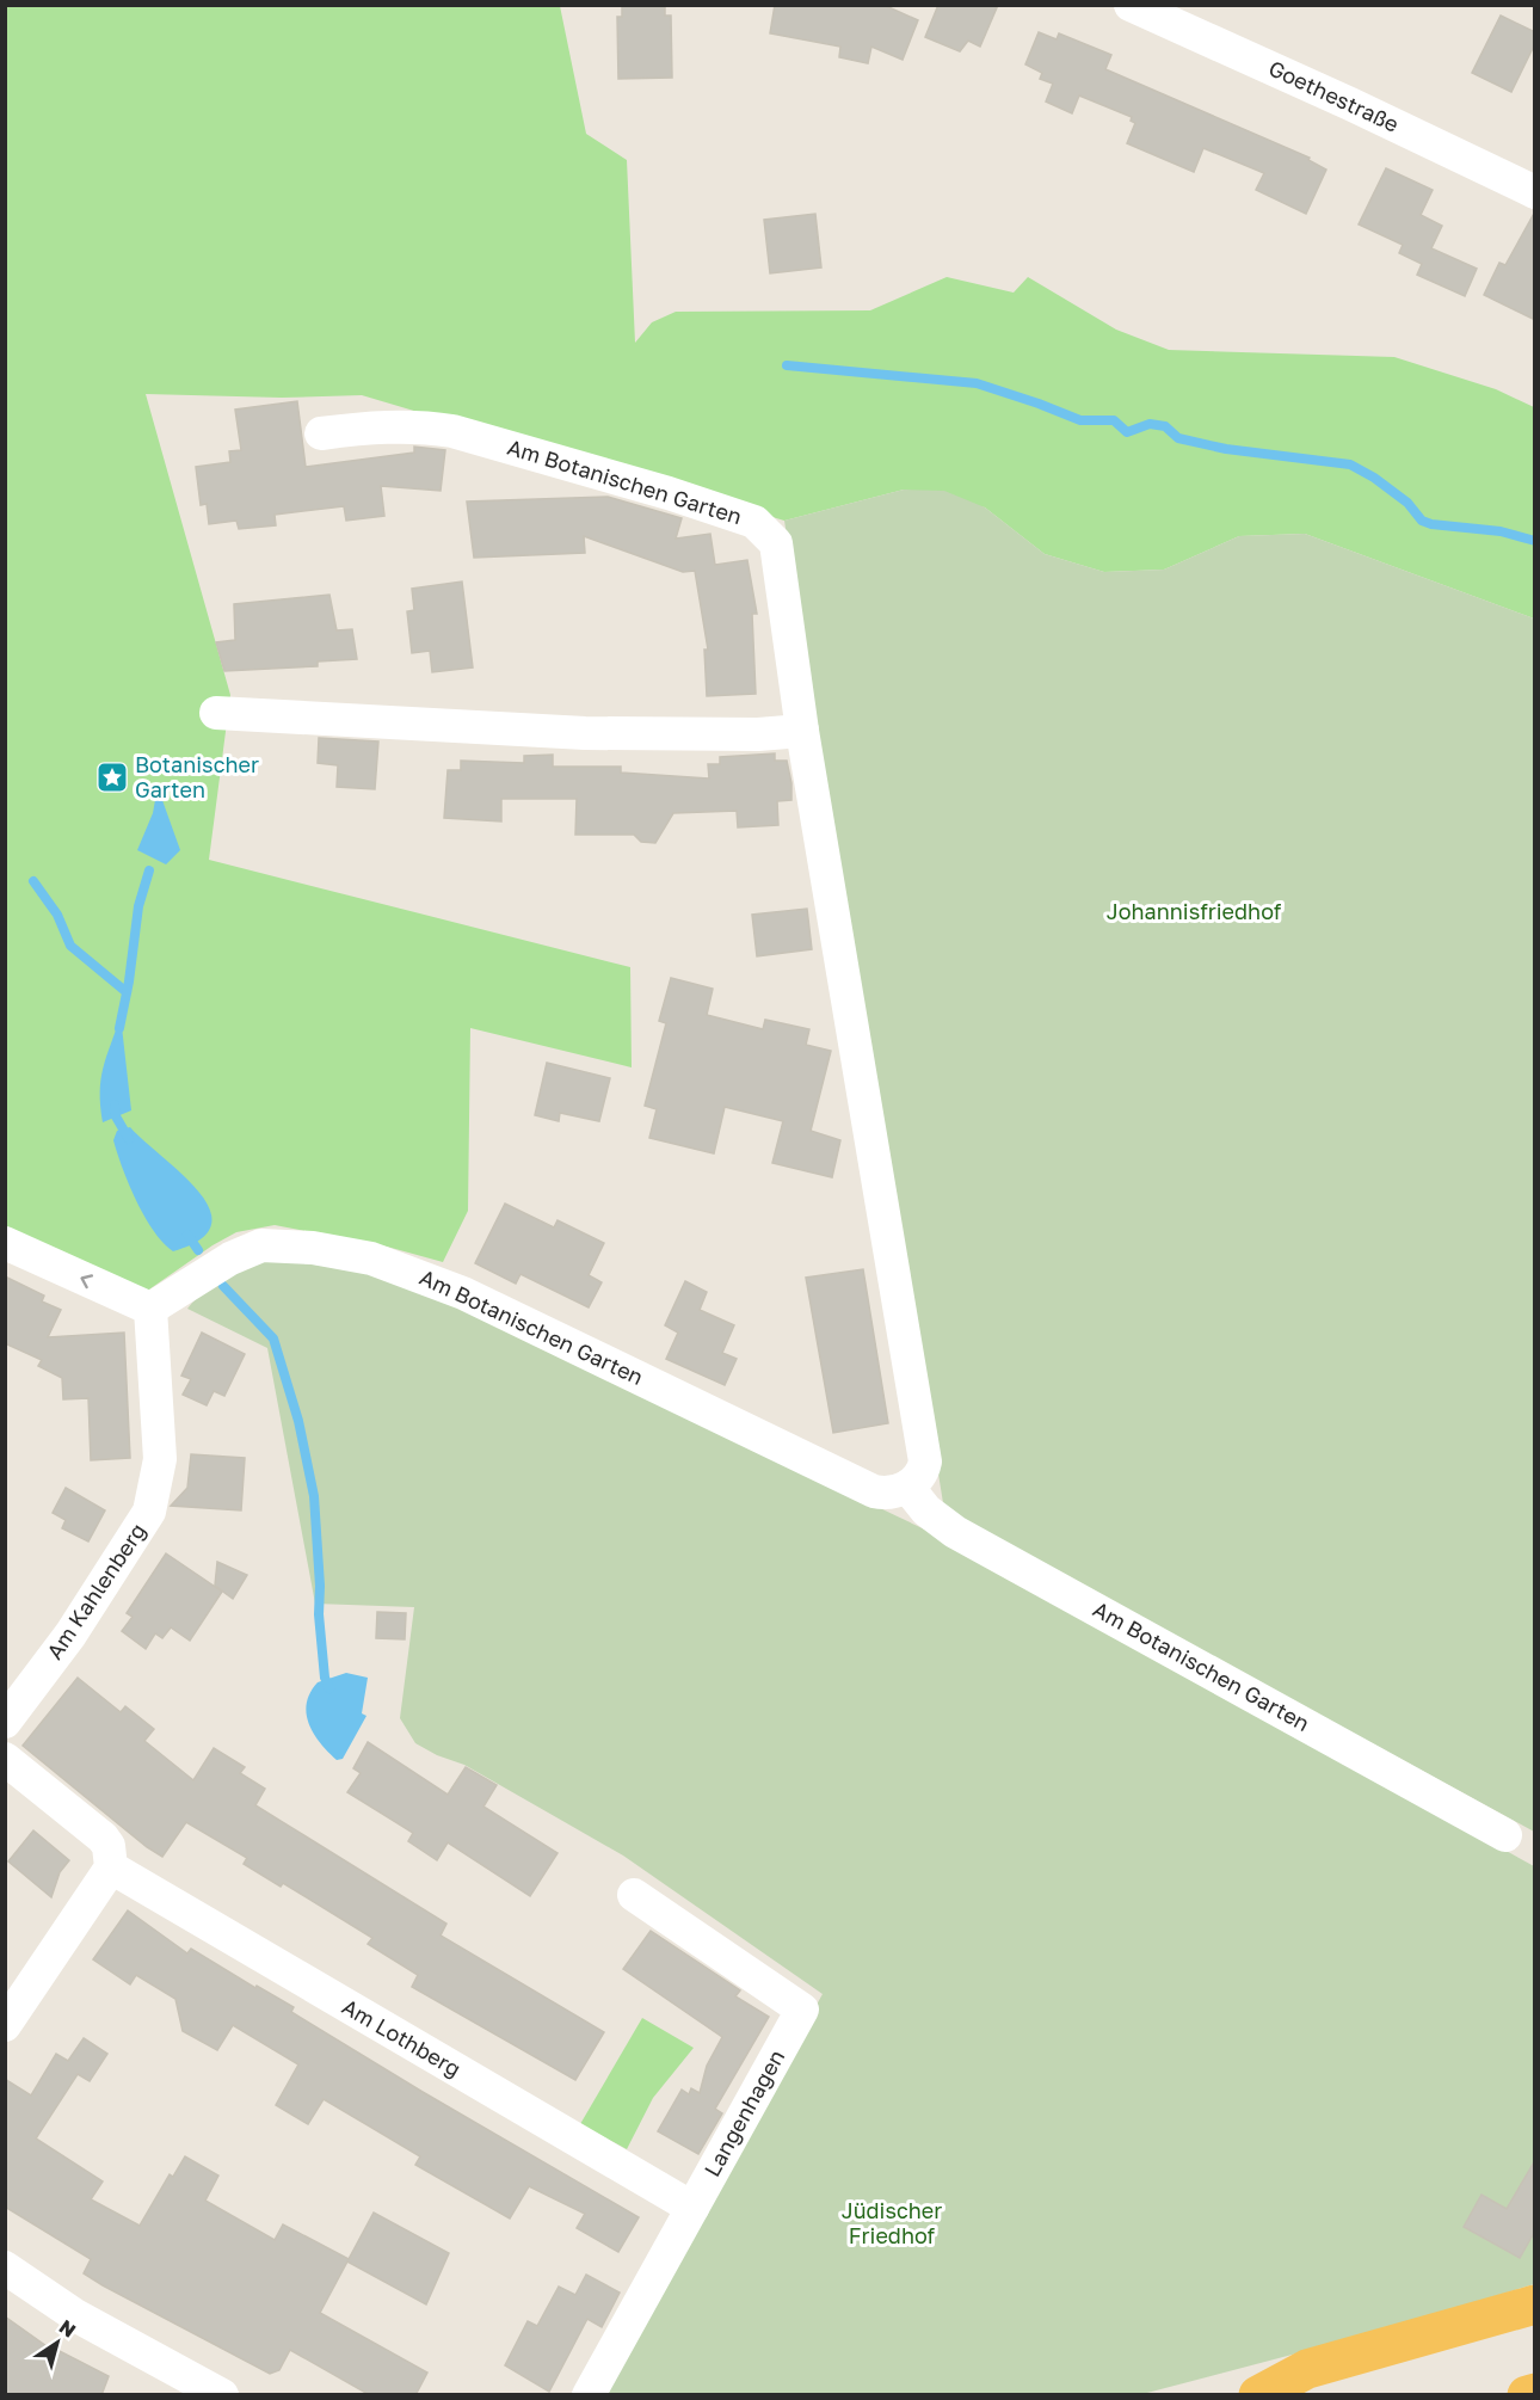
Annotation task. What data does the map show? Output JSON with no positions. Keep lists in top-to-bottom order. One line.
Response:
{"streets":{"street":["Goethestraße","Am Botanischen Garten","Am Kahlenberg","Am Lothberg","Langenhagen"]},"crossings":[["Am Botanischen Garten","Am Kahlenberg"],["Am Lothberg","Langenhagen"]],"parks":["Johannisfriedhof","Jüdischer Friedhof"],"places":{"place":["Botanischer Garten"]},"north":"top right"}
